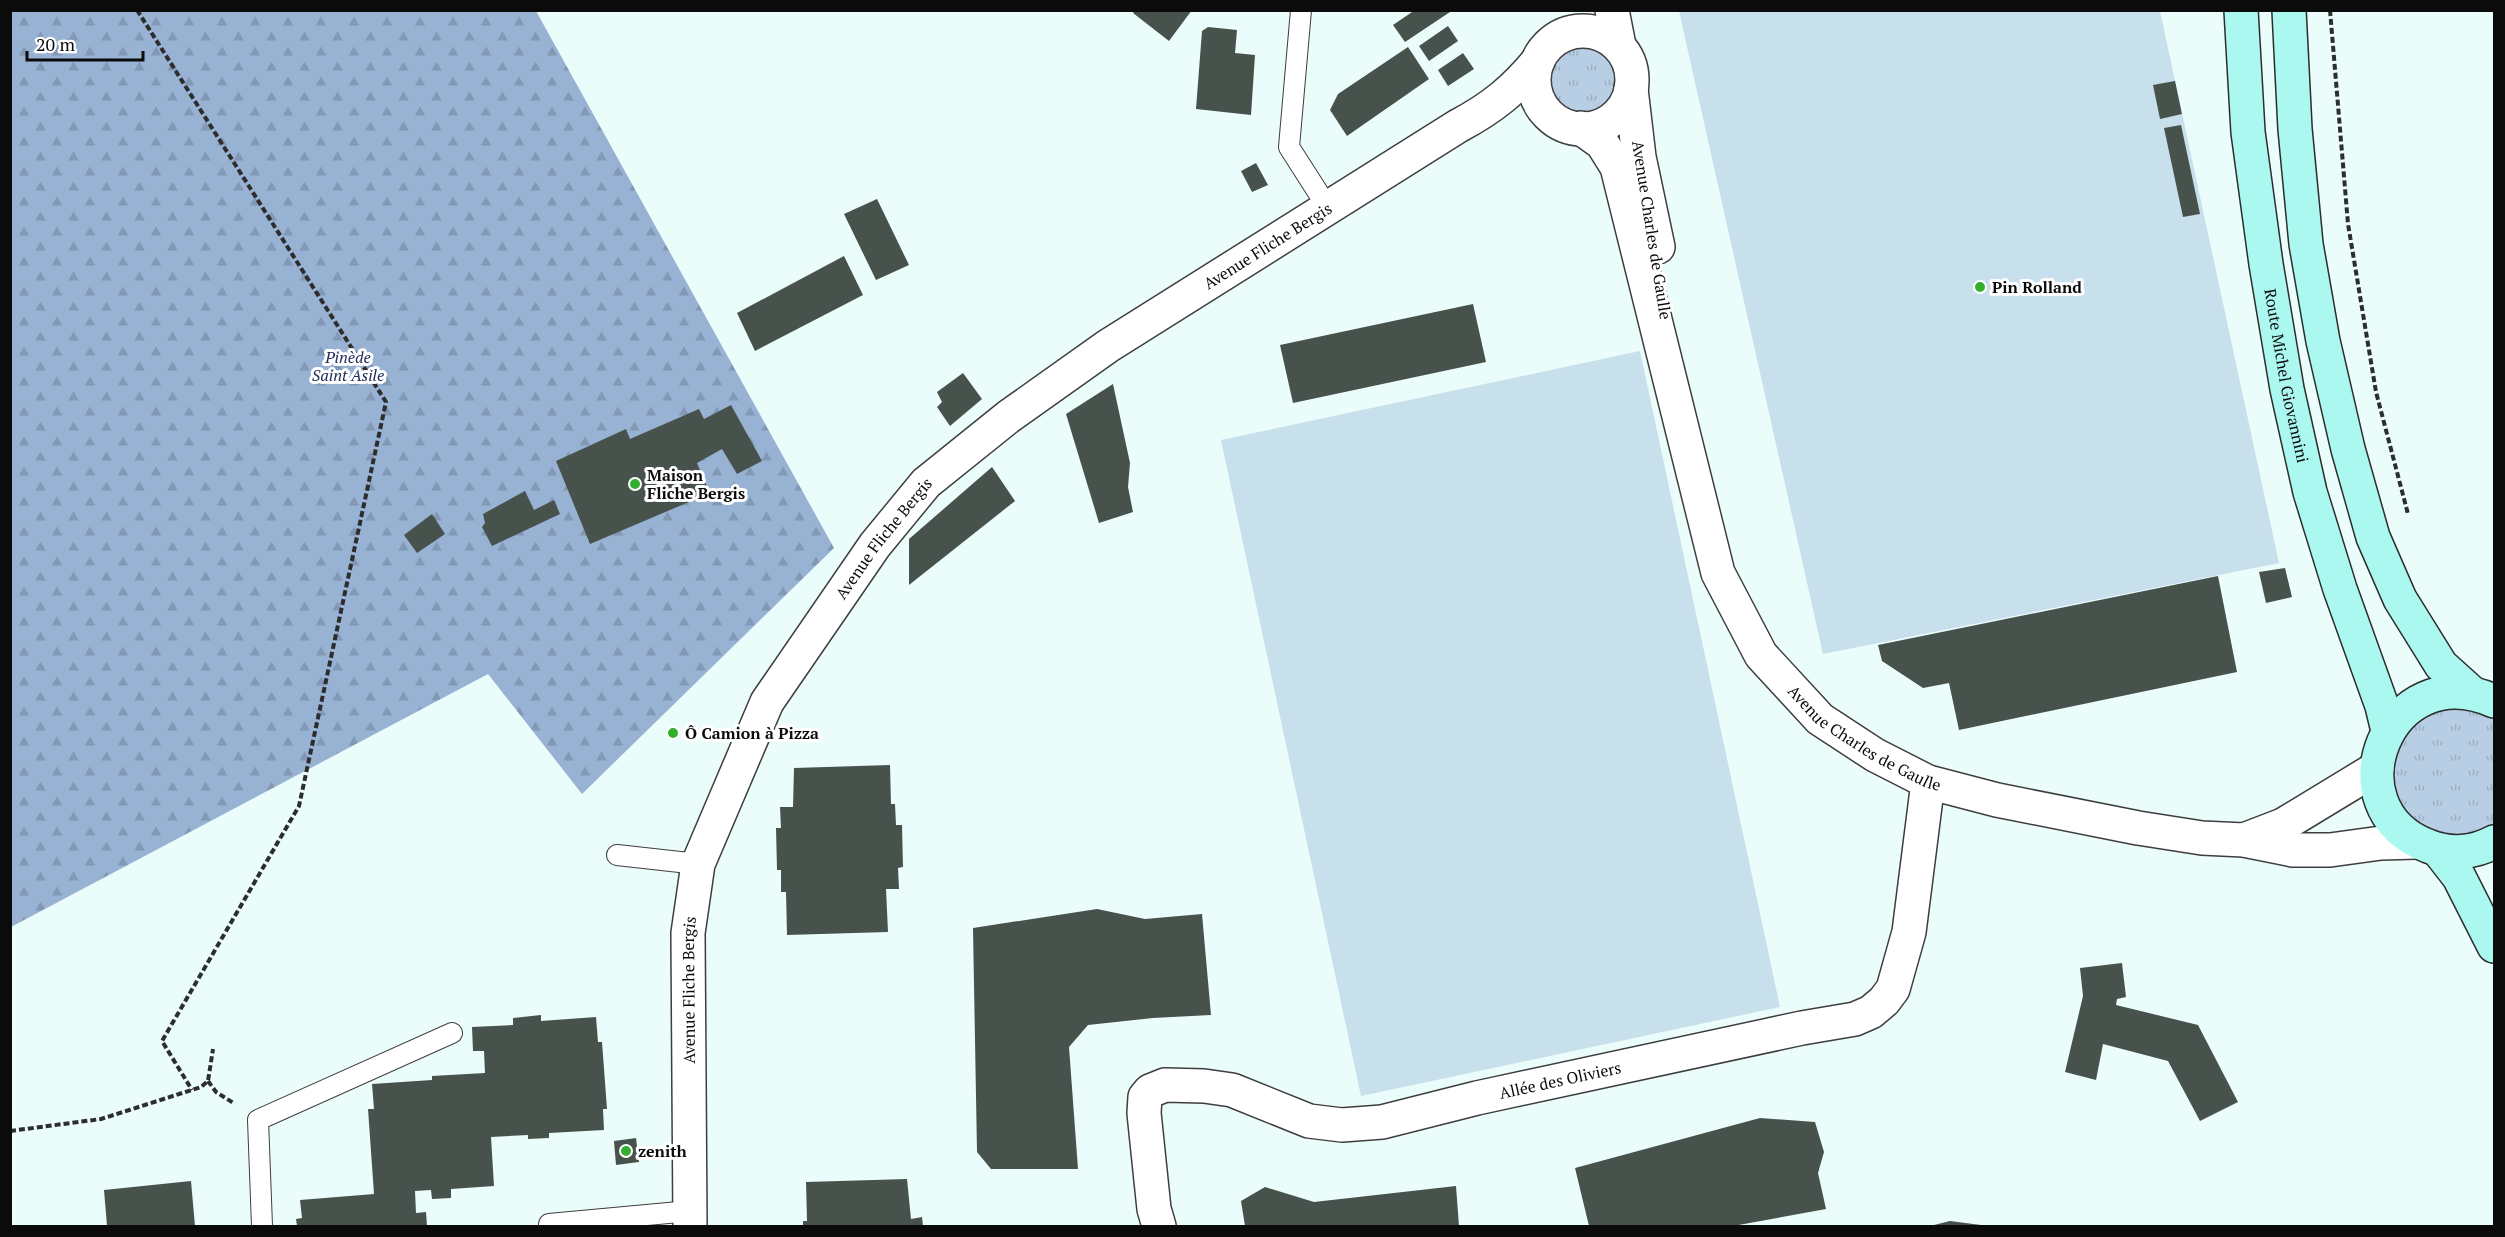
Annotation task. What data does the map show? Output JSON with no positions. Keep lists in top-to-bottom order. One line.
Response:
{"streets":{"main road":["Route Michel Giovannini"],"street":["Avenue Charles de Gaulle","Avenue Fliche Bergis","Allée des Oliviers"]},"crossings":[["Avenue Charles de Gaulle","Avenue Fliche Bergis"],["Avenue Charles de Gaulle","Allée des Oliviers"]],"parks":["Pinède Saint Asile"],"places":["Pin Rolland","Maison Fliche Bergis","Ô Camion à Pizza","zenith"],"scale_bar":"20 m"}
